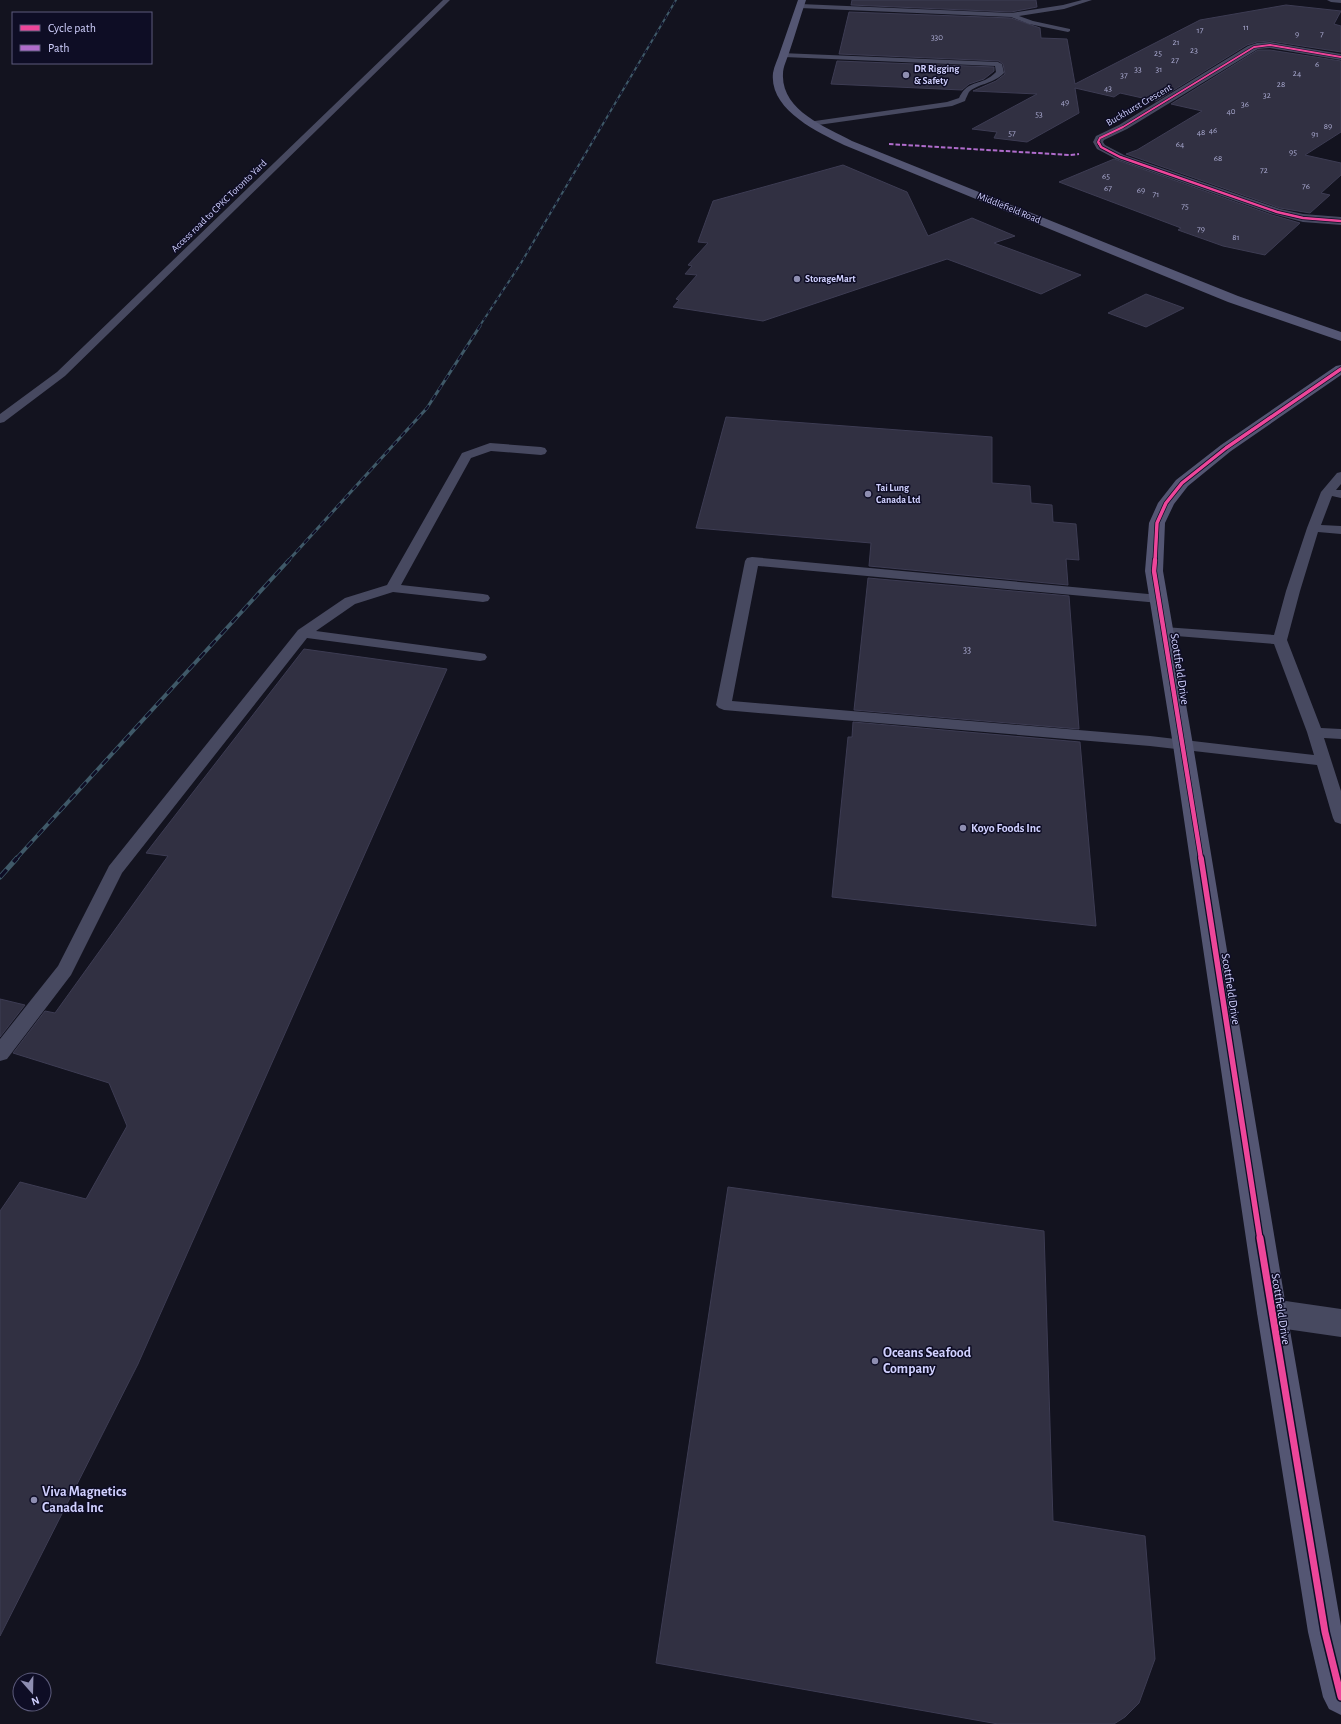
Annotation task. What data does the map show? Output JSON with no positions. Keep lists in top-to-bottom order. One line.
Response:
{"streets":{"main road":["Middlefield Road","Scottfield Drive"],"street":["Buckhurst Crescent"],"lane":["Access road to CPKC Toronto Yard"]},"places":["DR Rigging & Safety","StorageMart","Tai Lung Canada Ltd","Koyo Foods Inc","Oceans Seafood Company","Viva Magnetics Canada Inc"],"house_numbers":["11","17","9","7","330","21","23","25","27","6","33","31","24","37","28","43","32","49","36","40","53","89","46","48","57","91","64","95","68","72","65","76","67","69","71","75","79","81","33"],"legend":["Cycle path","Path"],"north":"bottom"}
